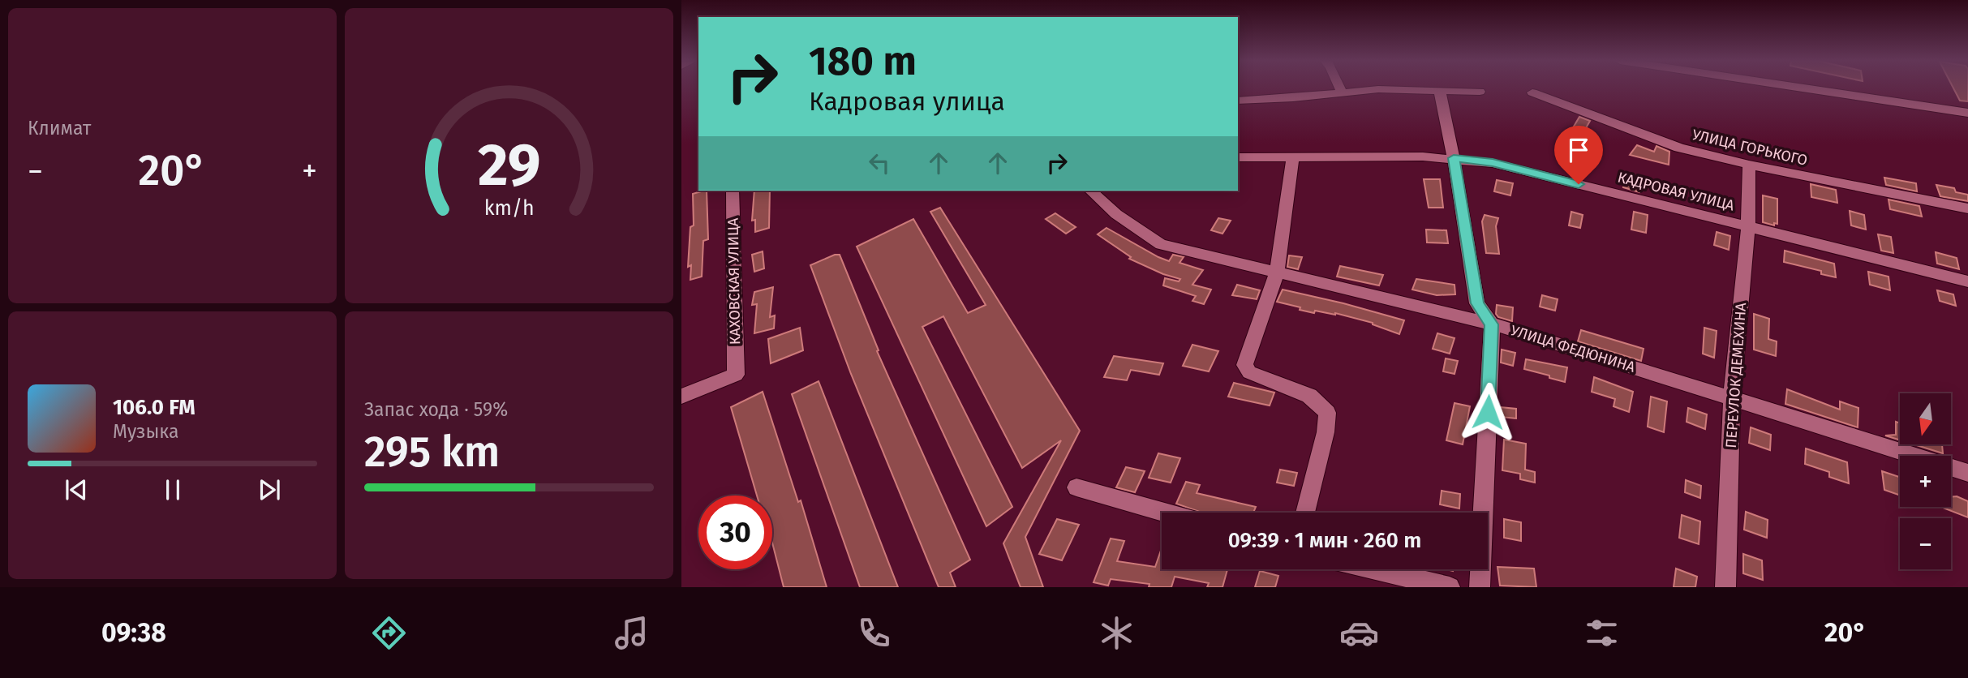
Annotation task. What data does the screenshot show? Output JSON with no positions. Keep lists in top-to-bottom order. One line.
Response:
{"streets":{"street":["УЛИЦА ГОРЬКОГО","КАДРОВАЯ УЛИЦА","КАХОВСКАЯ УЛИЦА","УЛИЦА ФЕДЮНИНА","ПЕРЕУЛОК ДЕМЕХИНА"]},"crossings":[["УЛИЦА ГОРЬКОГО","ПЕРЕУЛОК ДЕМЕХИНА"],["КАДРОВАЯ УЛИЦА","ПЕРЕУЛОК ДЕМЕХИНА"],["УЛИЦА ФЕДЮНИНА","ПЕРЕУЛОК ДЕМЕХИНА"]],"north":"bottom","page":{"tile":["Климат",["Запас хода · 59%","295 km"]],"turn":["180 m","Кадровая улица"],"heat":["−","20°","+"],"song":["106.0 FM","Музыка"],"map_buttons":["+","−"],"limit":"30","trip":"09:39 · 1 мин · 260 m","tabs":["09:38","20°"],"gauge":["29","km/h"]}}
